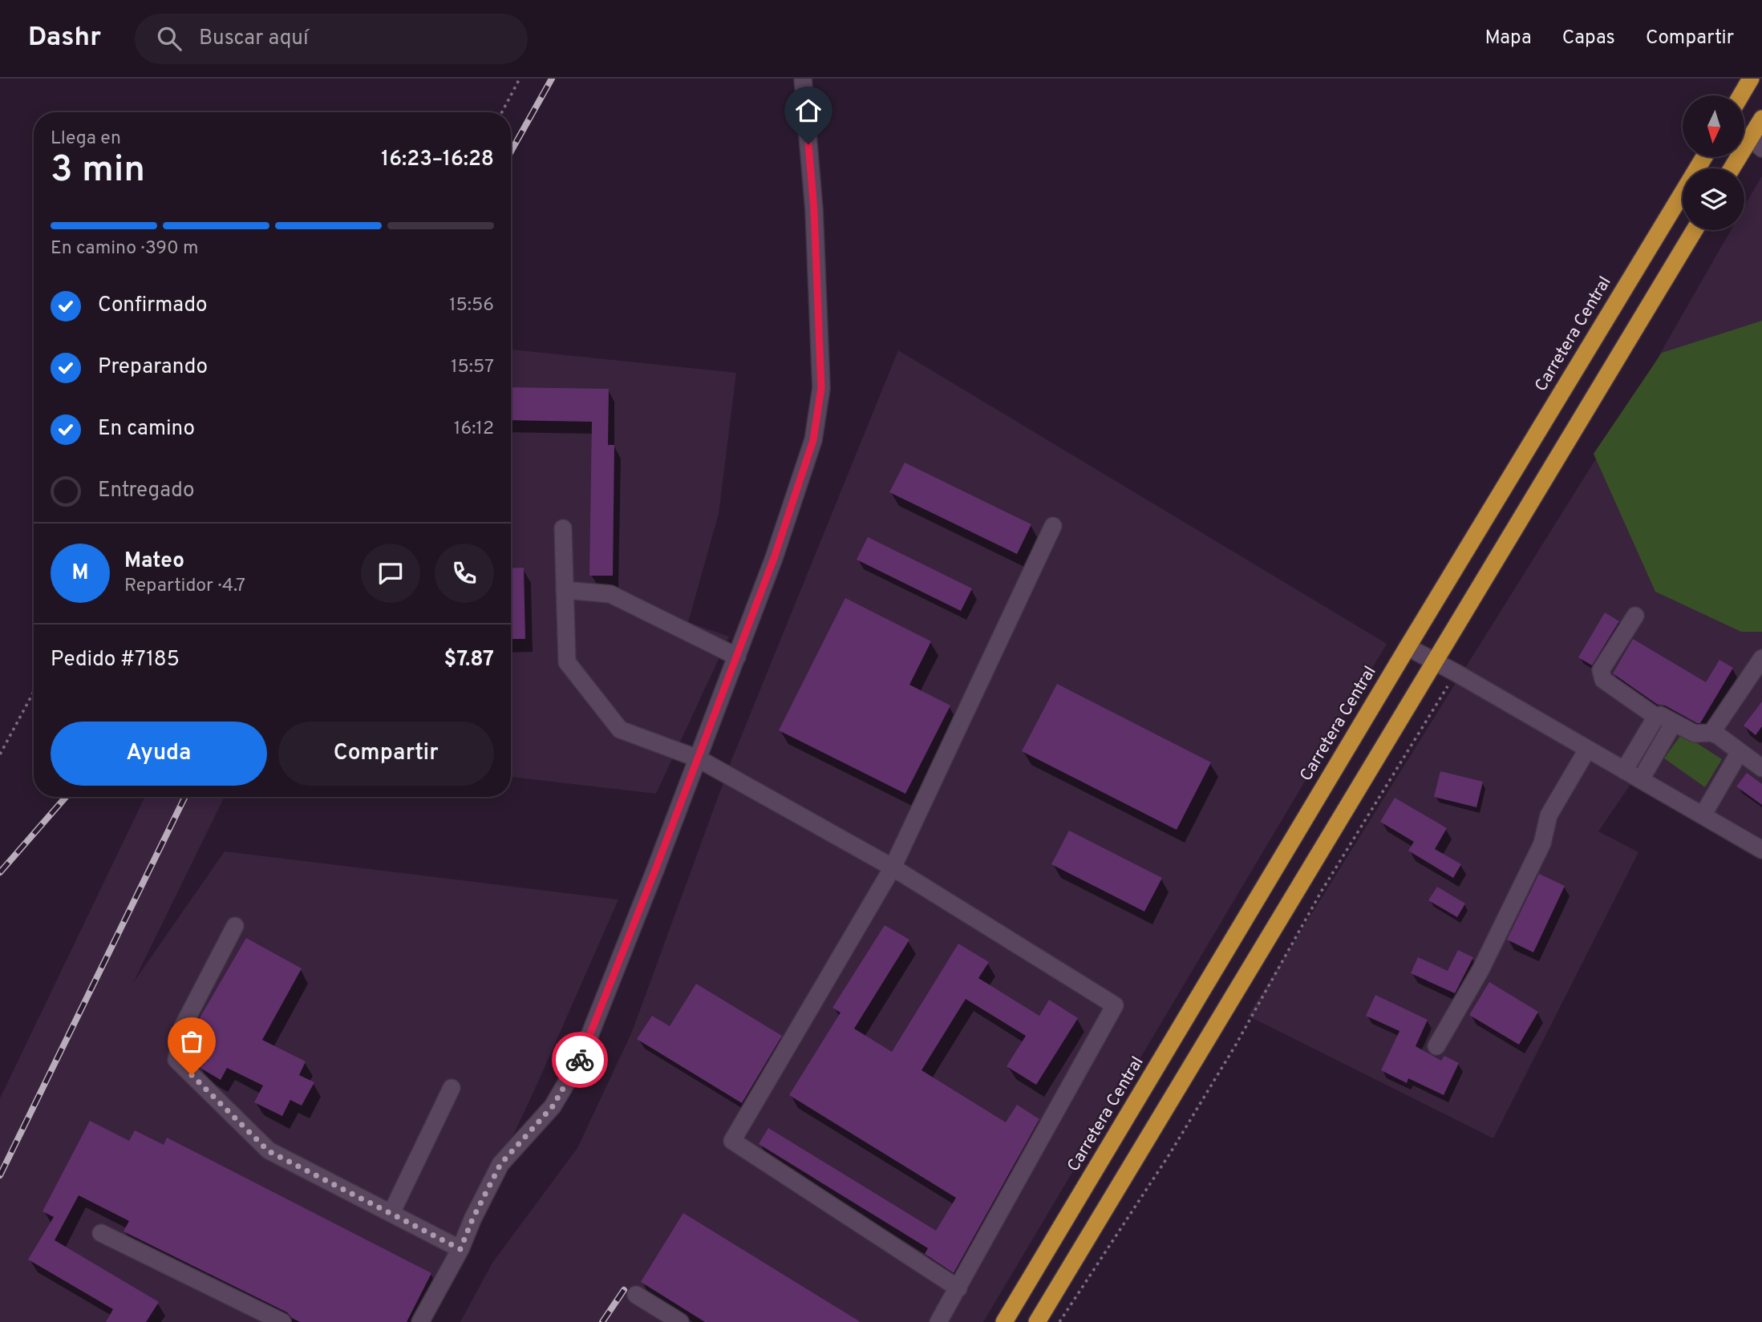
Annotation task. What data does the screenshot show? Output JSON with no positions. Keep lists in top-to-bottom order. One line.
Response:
{"streets":{"highway":["Carretera Central"]},"north":"bottom","page":{"header":"Dashr","search":"Buscar aquí","nav":["Mapa","Capas","Compartir"],"heading":["3 min","Llega en","16:23–16:28"],"panel":["Mateo","Repartidor · 4.7","Pedido #7185","$7.87"],"bar":"En camino · 390 m","list":[["Confirmado","15:56"],["Preparando","15:57"],["En camino","16:12"],"Entregado"],"round":"M","buttons":["Ayuda","Compartir"]}}
